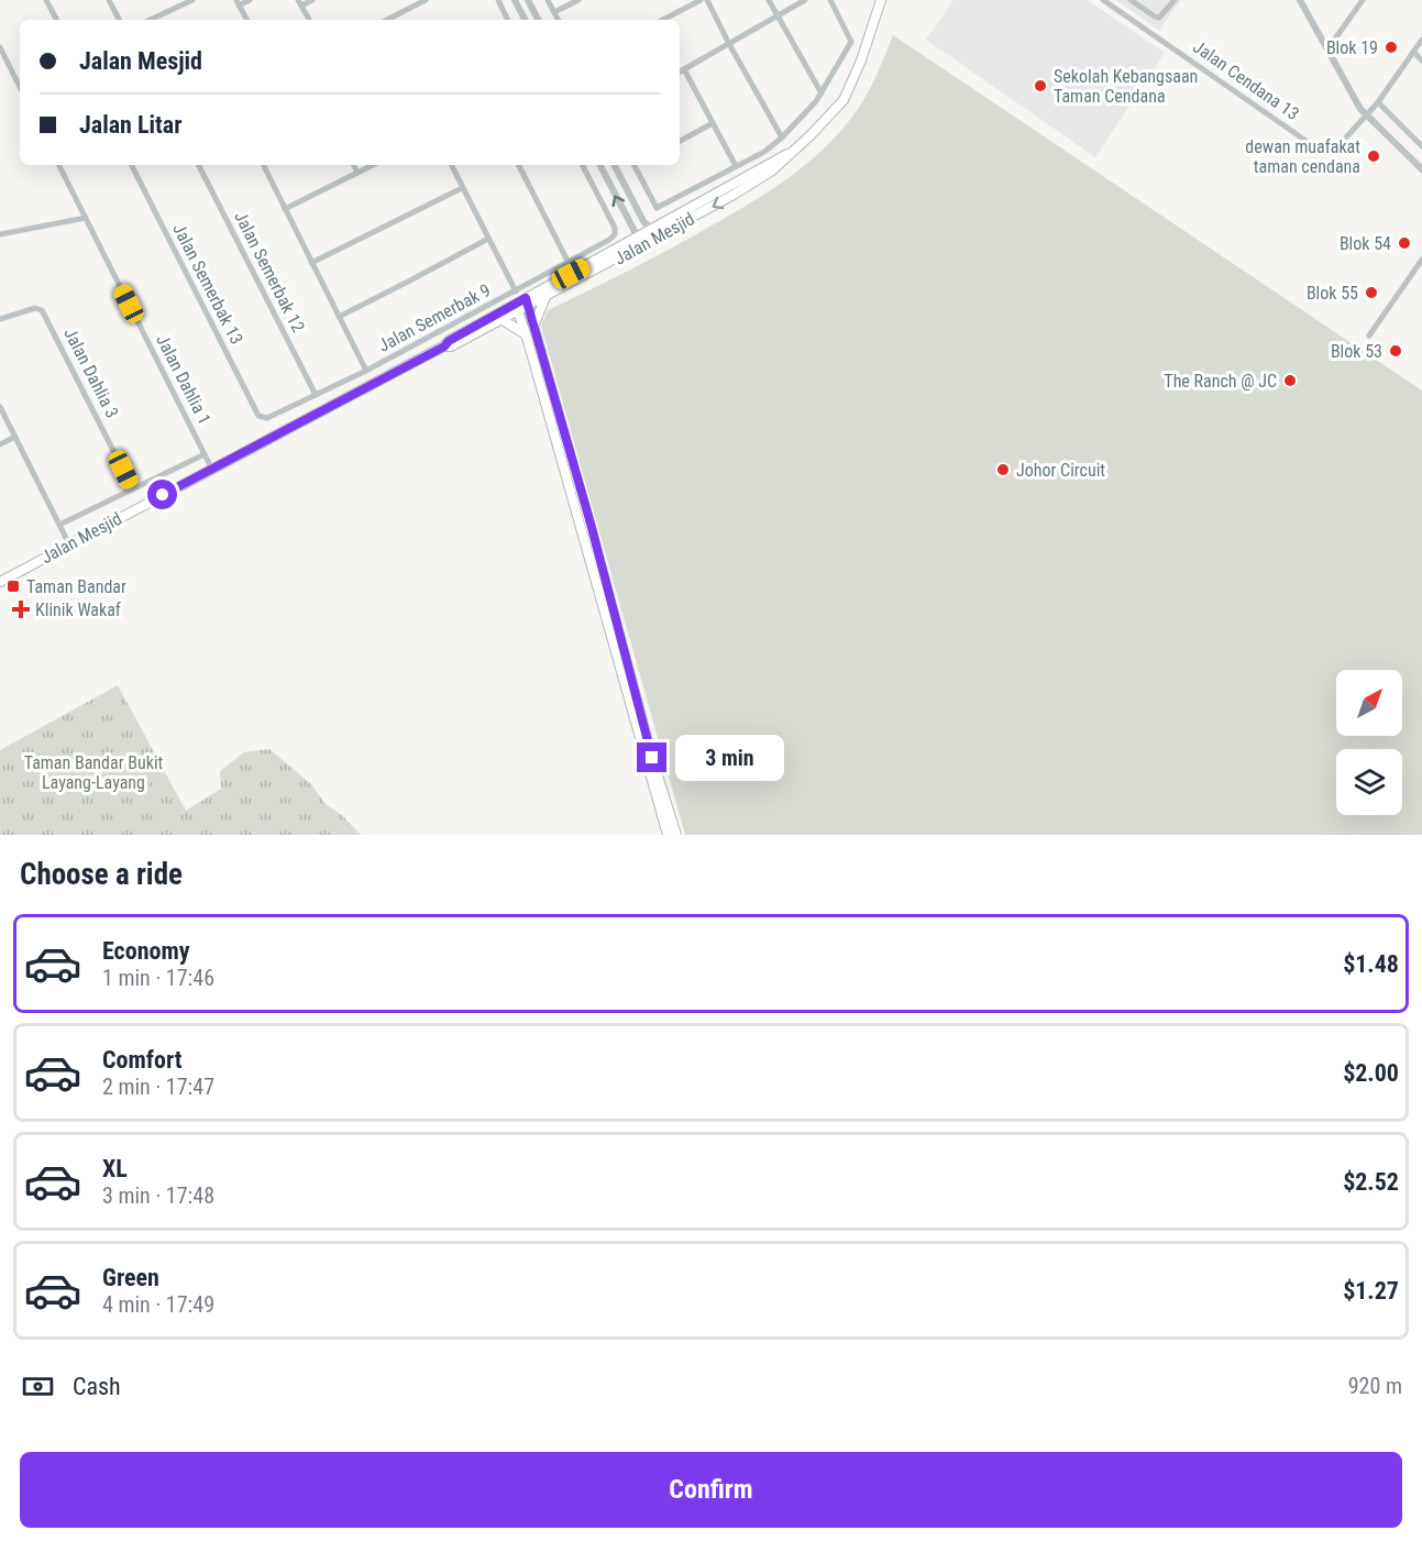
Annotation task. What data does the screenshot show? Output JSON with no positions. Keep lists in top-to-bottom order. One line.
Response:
{"streets":{"main road":["Jalan Mesjid"],"street":["Jalan Cendana 13","Jalan Semerbak 12","Jalan Semerbak 13","Jalan Semerbak 9","Jalan Dahlia 3","Jalan Dahlia 1"]},"crossings":[["Jalan Mesjid","Jalan Dahlia 1"],["Jalan Semerbak 12","Jalan Semerbak 9"],["Jalan Semerbak 13","Jalan Semerbak 9"]],"parks":["Taman Bandar Bukit Layang-Layang"],"places":{"other":["Blok 19","Sekolah Kebangsaan Taman Cendana","dewan muafakat taman cendana","Blok 54","Blok 55","Blok 53","The Ranch @ JC","Johor Circuit"],"transit":["Taman Bandar"],"health":["Klinik Wakaf"]},"north":"top right","page":{"banner":["Jalan Mesjid","Jalan Litar"],"bubble":"3 min","heading":"Choose a ride","list":[{"name":"Economy","note":"1 min · 17:46","value":"$1.48"},{"name":"Comfort","note":"2 min · 17:47","value":"$2.00"},{"name":"XL","note":"3 min · 17:48","value":"$2.52"},{"name":"Green","note":"4 min · 17:49","value":"$1.27"}],"pay":["Cash","920 m"],"buttons":"Confirm"}}
